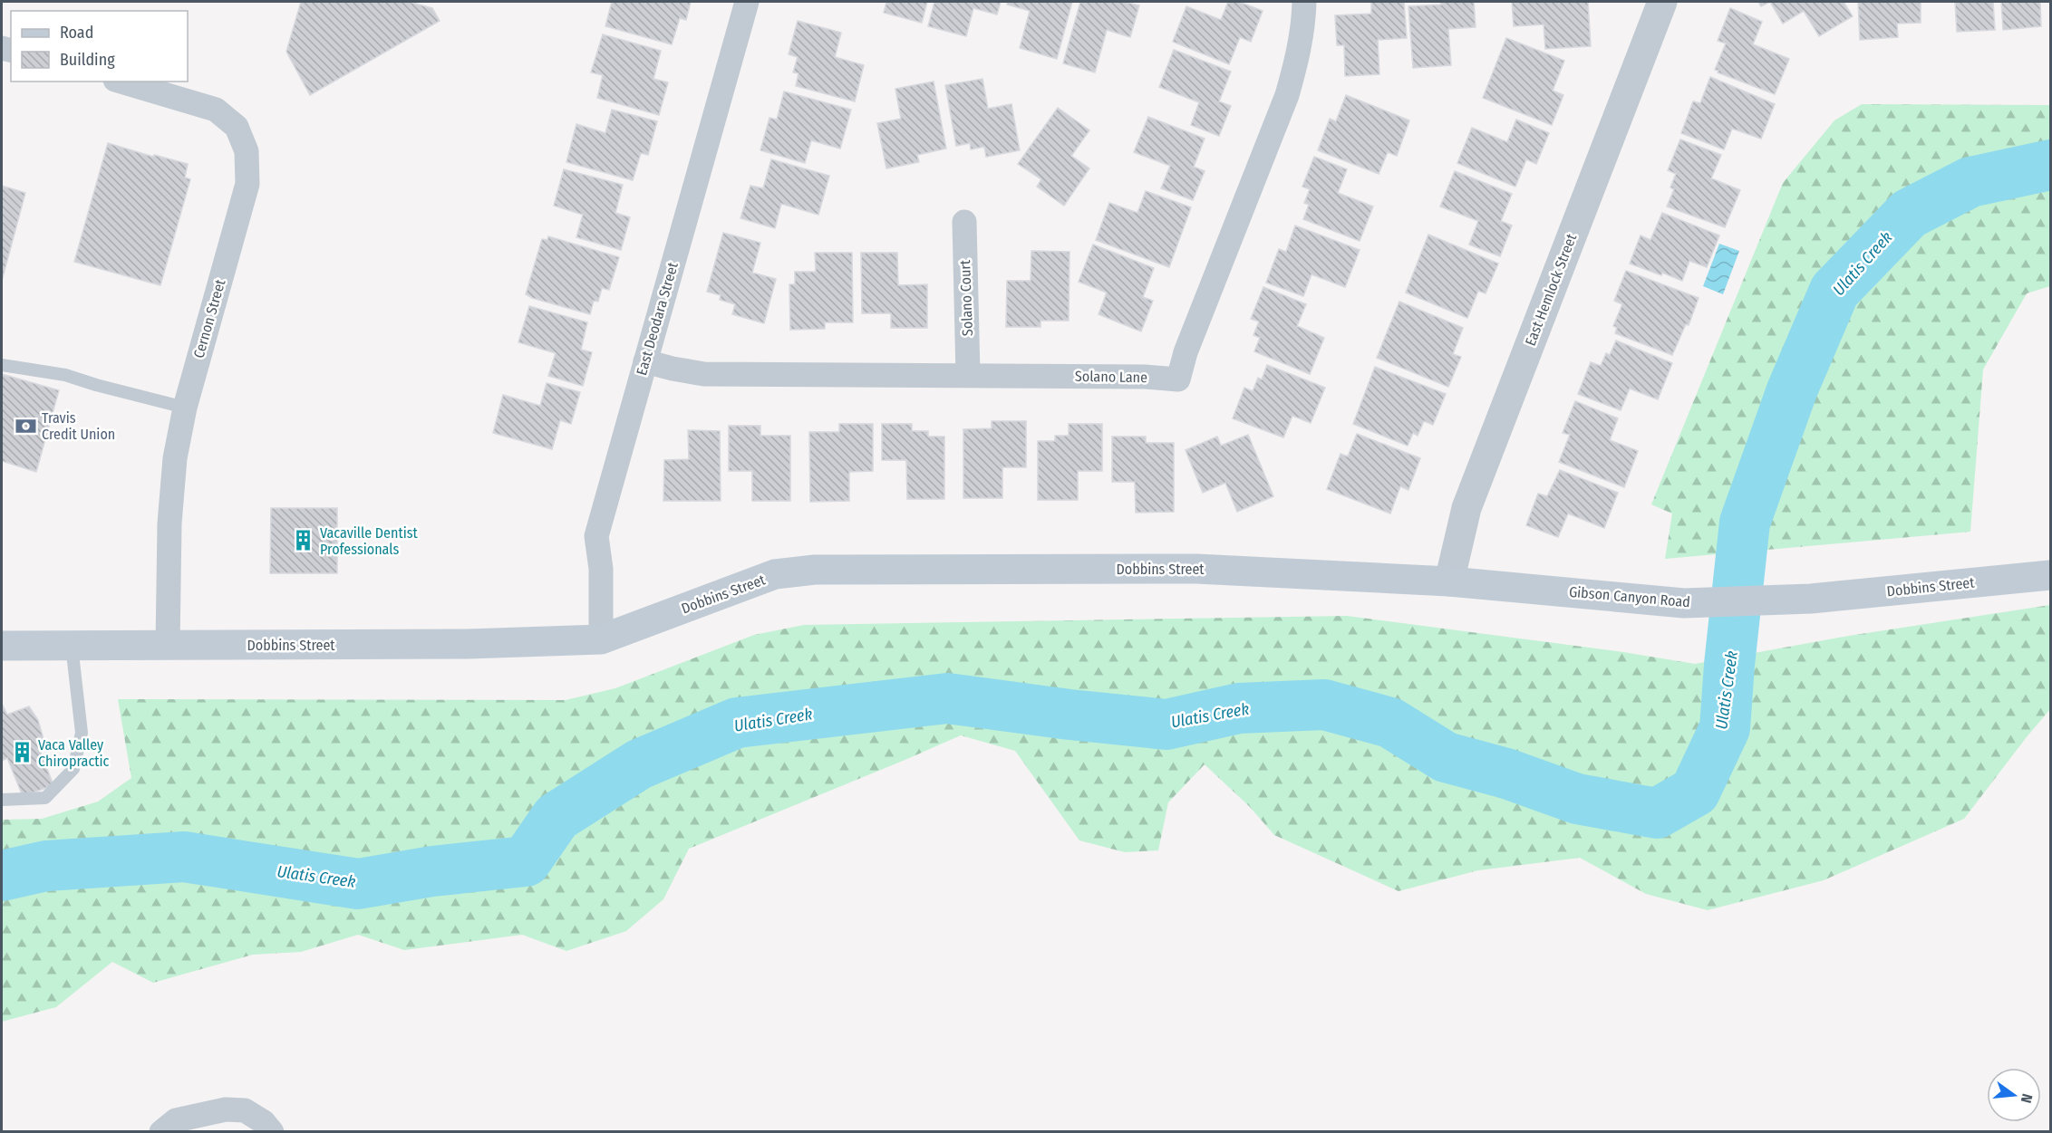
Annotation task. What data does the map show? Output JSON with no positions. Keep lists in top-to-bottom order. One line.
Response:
{"streets":{"main road":["Dobbins Street","Gibson Canyon Road"],"street":["East Hemlock Street","Solano Court","Cernon Street","East Deodara Street","Solano Lane"]},"crossings":[["East Hemlock Street","Dobbins Street"],["East Hemlock Street","Gibson Canyon Road"],["Solano Court","Solano Lane"],["Cernon Street","Dobbins Street"],["East Deodara Street","Solano Lane"],["East Deodara Street","Dobbins Street"],["Dobbins Street","Gibson Canyon Road"]],"water":["Ulatis Creek"],"places":{"bank":["Travis Credit Union"],"building":["Vacaville Dentist Professionals","Vaca Valley Chiropractic"]},"legend":["Road","Building"],"north":"right"}
